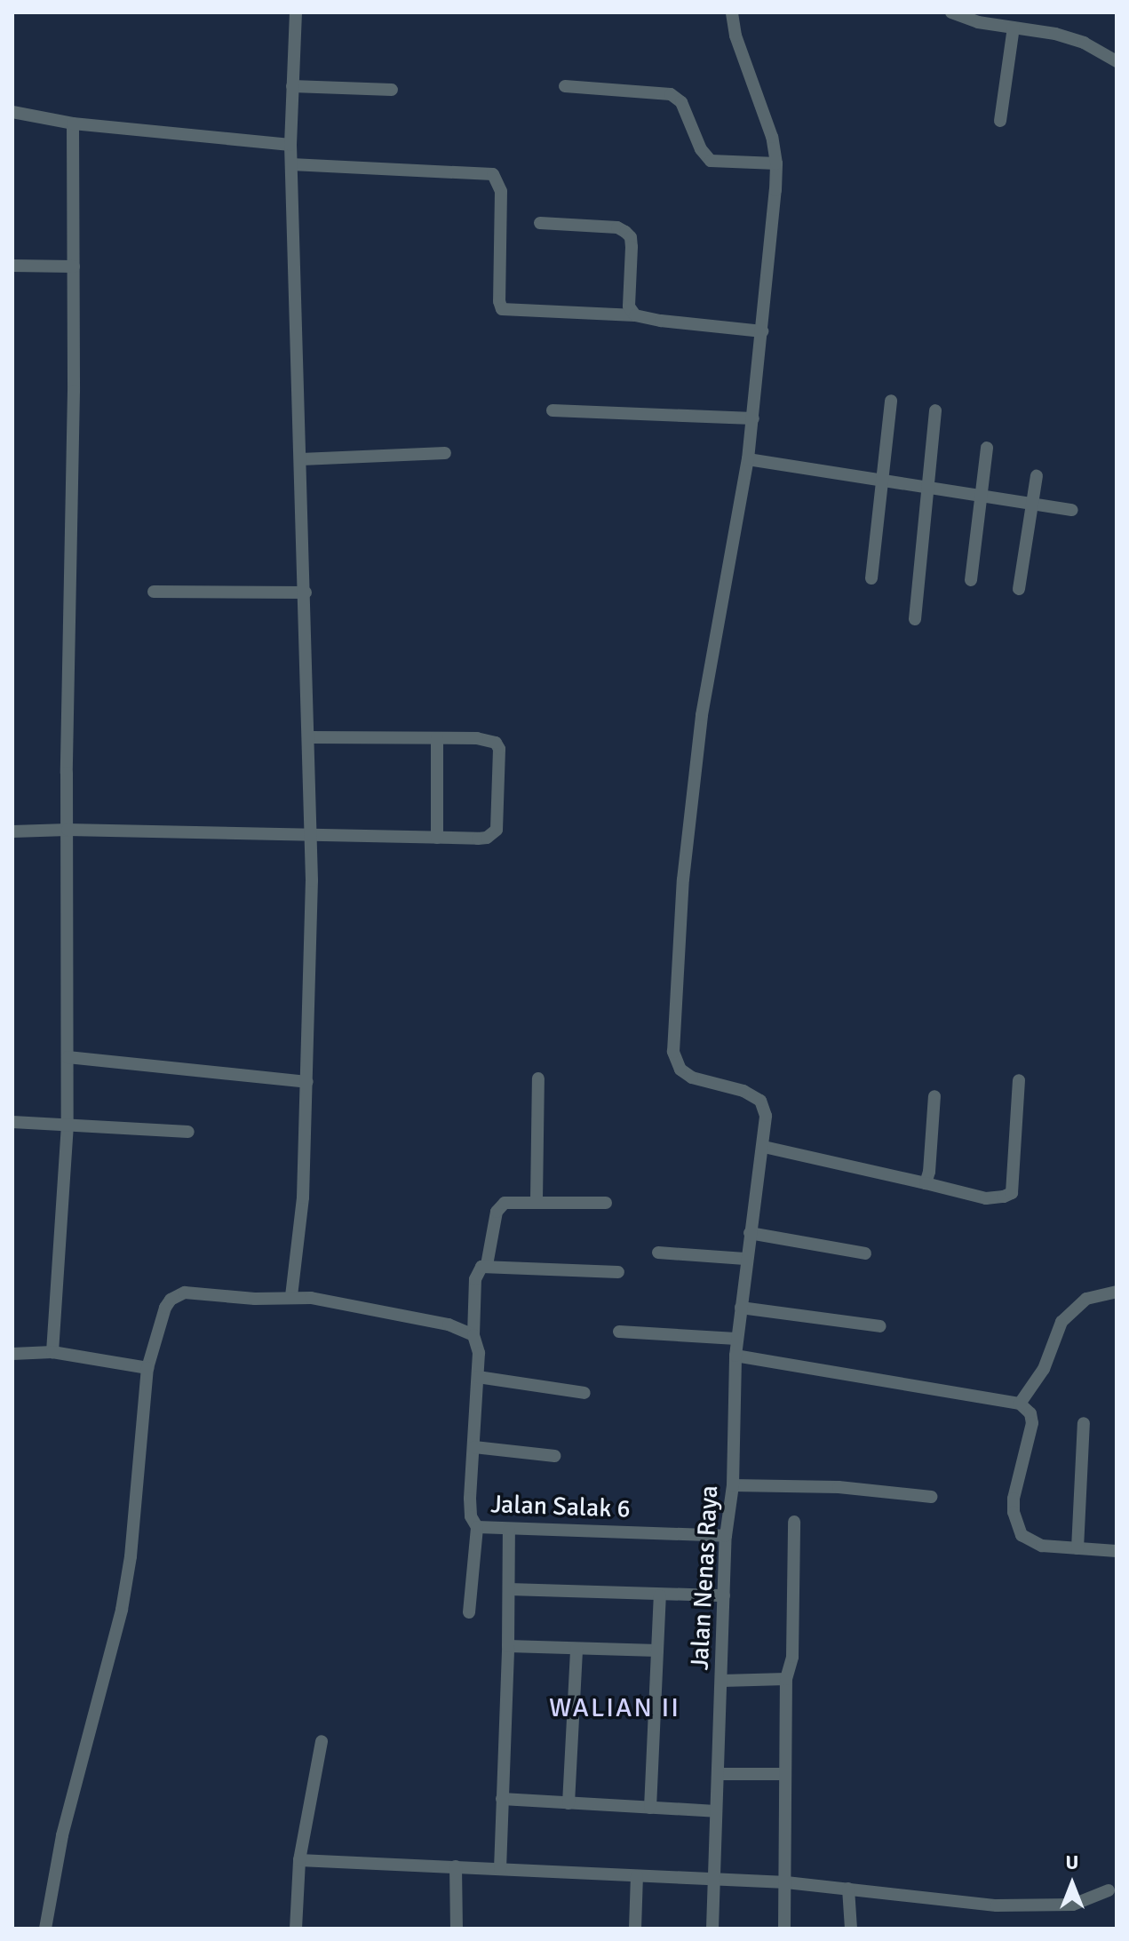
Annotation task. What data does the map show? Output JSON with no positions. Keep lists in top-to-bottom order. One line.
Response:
{"streets":{"street":["Jalan Salak 6","Jalan Nenas Raya"]},"crossings":[["Jalan Salak 6","Jalan Nenas Raya"]],"districts":["WALIAN II"],"north":"top"}
